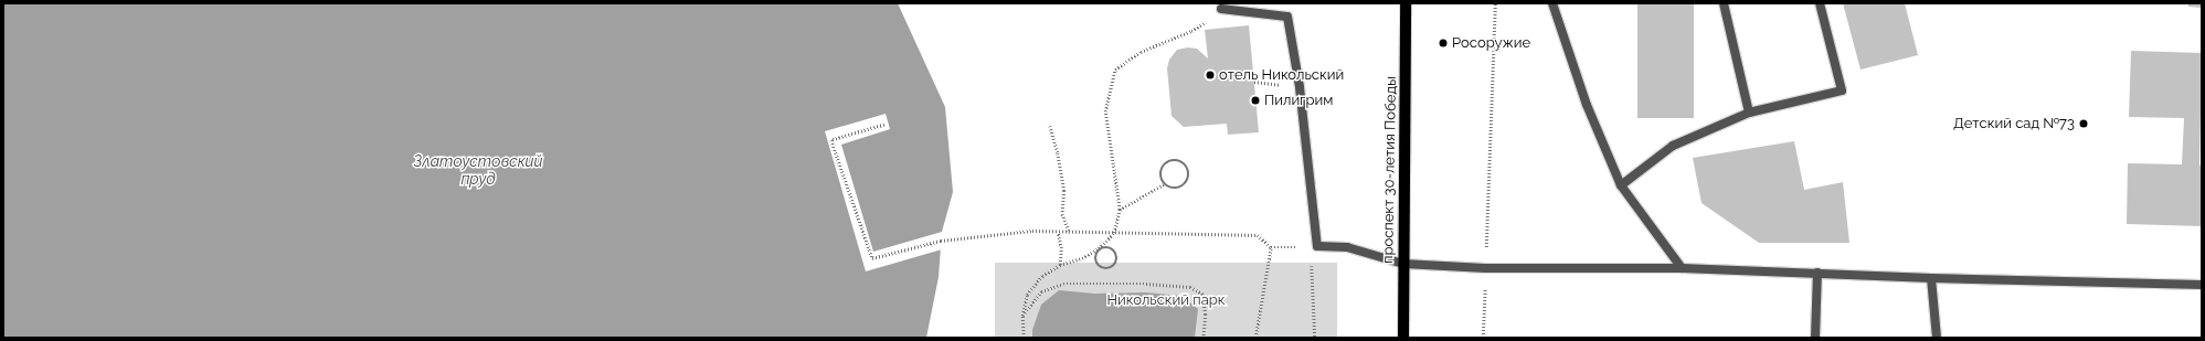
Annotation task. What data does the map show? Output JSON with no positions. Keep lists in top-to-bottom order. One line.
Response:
{"streets":{"main road":["проспект 30-летия Победы"]},"water":["Златоустовский пруд"],"parks":["Никольский парк"],"places":["Росоружие","отель Никольский","Пилигрим","Детский сад №73"]}
